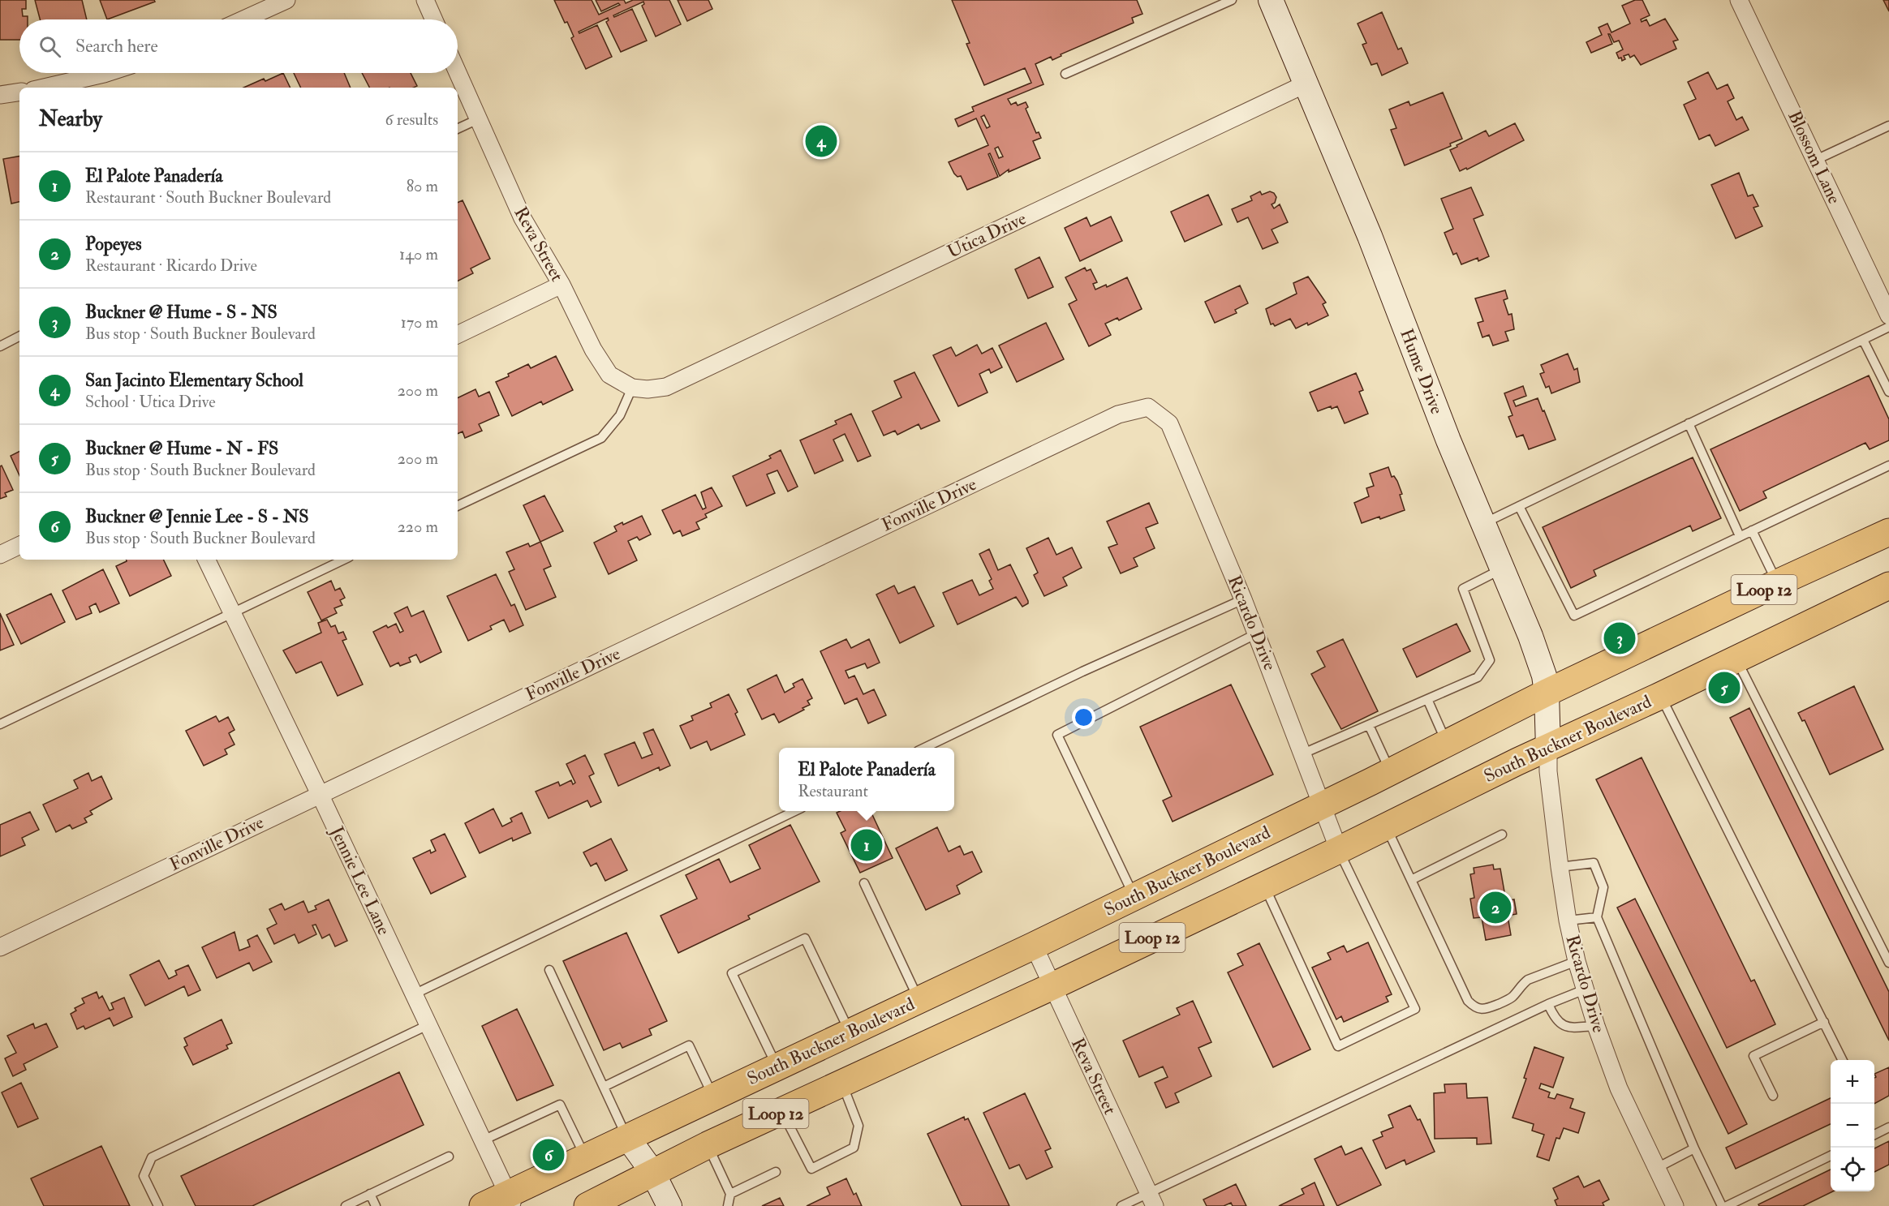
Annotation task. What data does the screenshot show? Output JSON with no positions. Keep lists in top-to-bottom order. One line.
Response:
{"streets":{"main road":["Loop 12","South Buckner Boulevard"],"street":["Blossom Lane","Utica Drive","Reva Street","Hume Drive","Fonville Drive","Ricardo Drive","Jennie Lee Lane"]},"crossings":[["Utica Drive","Reva Street"],["Utica Drive","Hume Drive"],["Reva Street","South Buckner Boulevard"],["Hume Drive","Ricardo Drive"],["Hume Drive","South Buckner Boulevard"],["Fonville Drive","Ricardo Drive"],["Fonville Drive","Jennie Lee Lane"],["Ricardo Drive","South Buckner Boulevard"],["South Buckner Boulevard","Jennie Lee Lane"]],"page":{"search":"Search here","heading":["Nearby","6 results"],"pins":["4","3","5","1","2","6"],"list":[{"mark":"1","name":"El Palote Panadería","note":"Restaurant · South Buckner Boulevard","value":"80 m"},{"mark":"2","name":"Popeyes","note":"Restaurant · Ricardo Drive","value":"140 m"},{"mark":"3","name":"Buckner @ Hume - S - NS","note":"Bus stop · South Buckner Boulevard","value":"170 m"},{"mark":"4","name":"San Jacinto Elementary School","note":"School · Utica Drive","value":"200 m"},{"mark":"5","name":"Buckner @ Hume - N - FS","note":"Bus stop · South Buckner Boulevard","value":"200 m"},{"mark":"6","name":"Buckner @ Jennie Lee - S - NS","note":"Bus stop · South Buckner Boulevard","value":"220 m"}],"popup":["El Palote Panadería","Restaurant"],"map_buttons":["+","−"]}}
